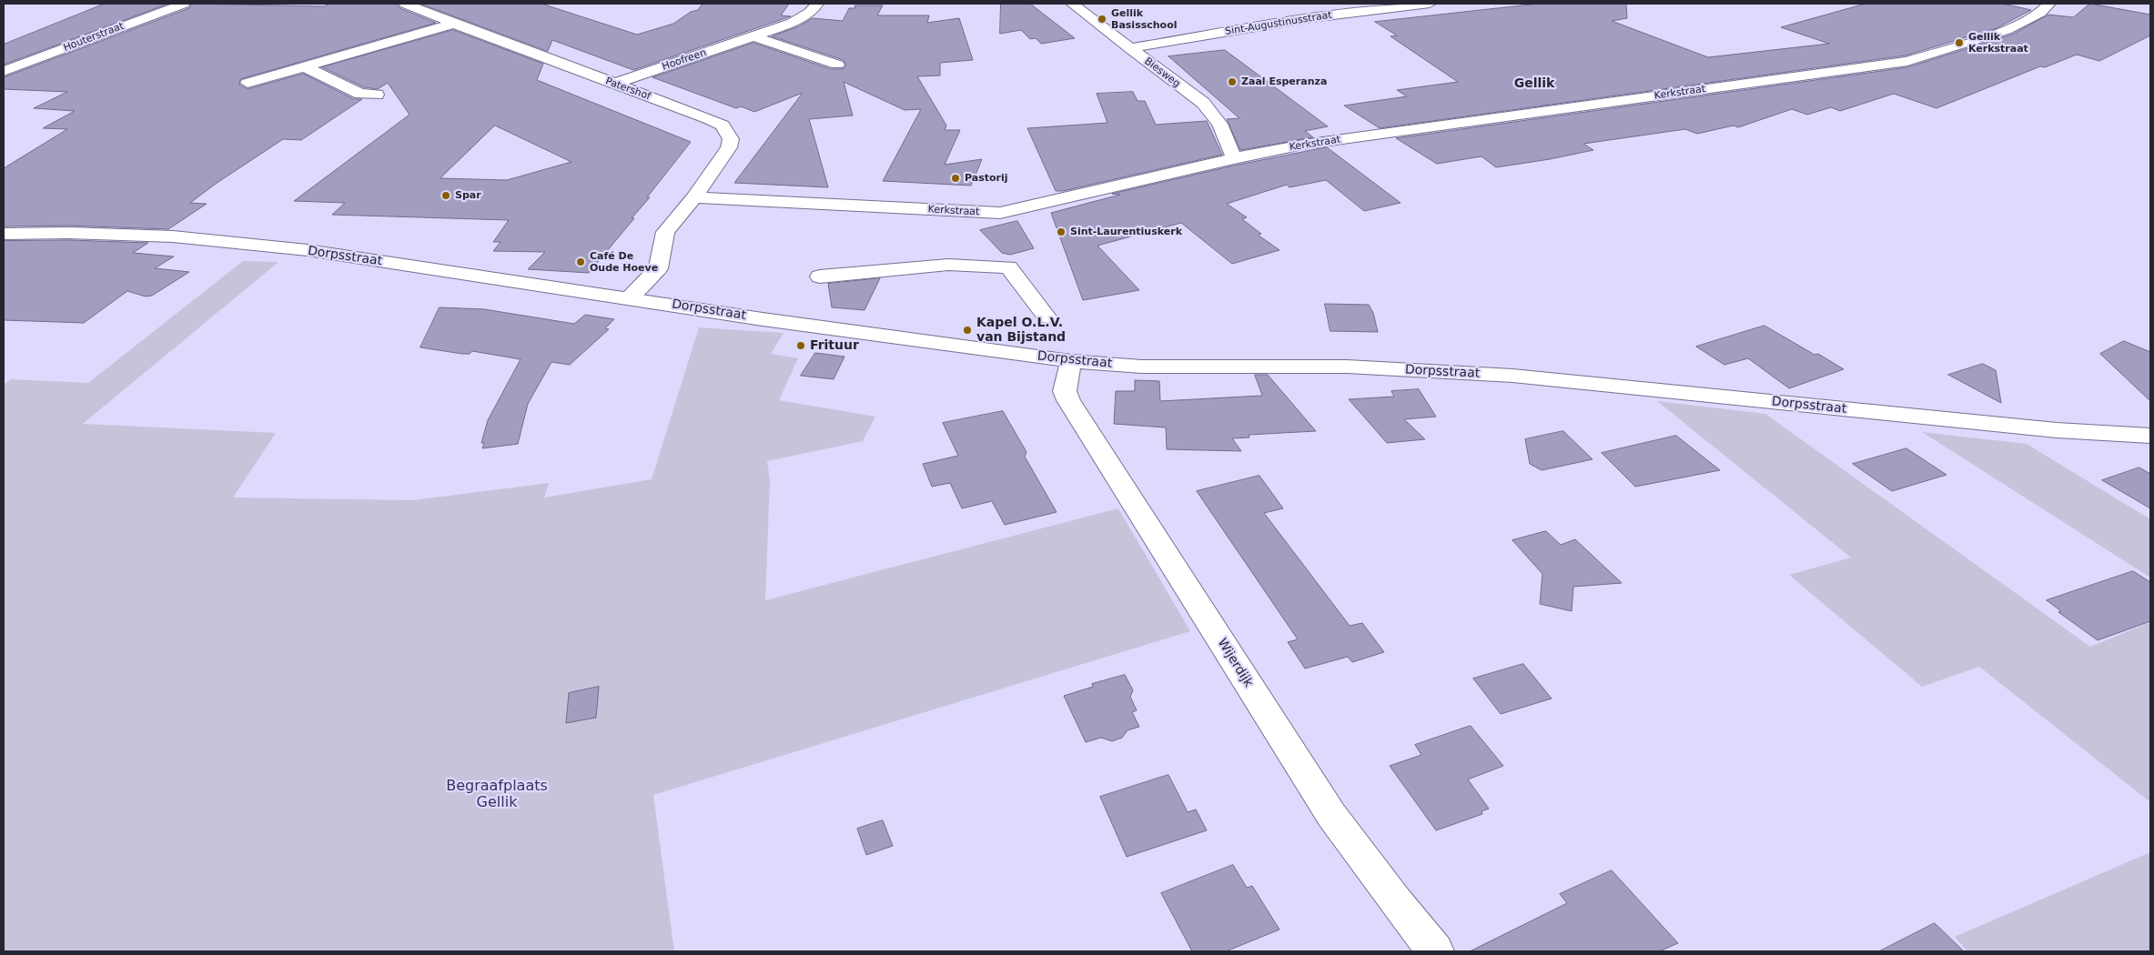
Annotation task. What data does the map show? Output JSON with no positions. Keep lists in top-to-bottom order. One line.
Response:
{"streets":{"street":["Sint-Augustinusstraat","Houterstraat","Hoofreen","Biesweg","Patershof","Kerkstraat","Dorpsstraat","Wijerdijk"]},"crossings":[["Sint-Augustinusstraat","Biesweg"],["Hoofreen","Patershof"],["Biesweg","Kerkstraat"],["Patershof","Kerkstraat"],["Dorpsstraat","Wijerdijk"]],"districts":["Gellik"],"parks":["Begraafplaats Gellik"],"places":["Gellik Basisschool","Gellik Kerkstraat","Zaal Esperanza","Pastorij","Spar","Sint-Laurentiuskerk","Café De Oude Hoeve","Kapel O.L.V. van Bijstand","Frituur"]}
